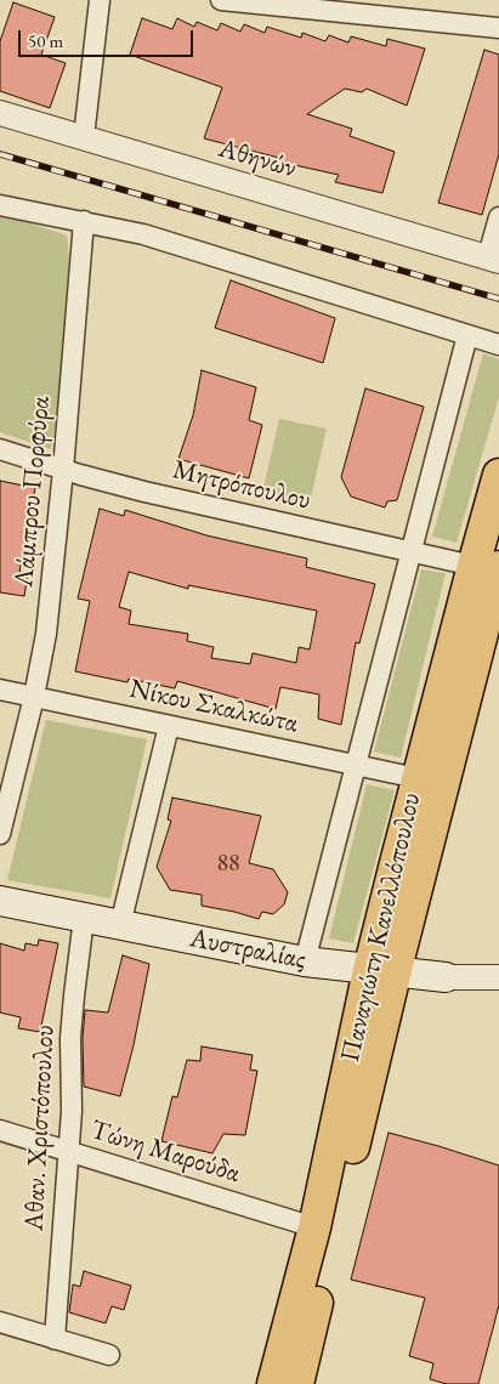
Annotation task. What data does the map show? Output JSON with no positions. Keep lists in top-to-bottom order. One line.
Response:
{"streets":{"main road":["Παναγιώτη Κανελλόπουλου","Αυστραλίας"],"street":["Αθηνών","Μητρόπουλου","Λάμπρου Πορφύρα","Νίκου Σκαλκώτα","Αθαν. Χριστόπουλου","Τώνη Μαρούδα"]},"crossings":[["Μητρόπουλου","Λάμπρου Πορφύρα"],["Μητρόπουλου","Παναγιώτη Κανελλόπουλου"],["Λάμπρου Πορφύρα","Νίκου Σκαλκώτα"],["Νίκου Σκαλκώτα","Παναγιώτη Κανελλόπουλου"],["Παναγιώτη Κανελλόπουλου","Αυστραλίας"],["Παναγιώτη Κανελλόπουλου","Τώνη Μαρούδα"],["Αυστραλίας","Αθαν. Χριστόπουλου"],["Αθαν. Χριστόπουλου","Τώνη Μαρούδα"]],"house_numbers":["88"],"scale_bar":"50 m"}
